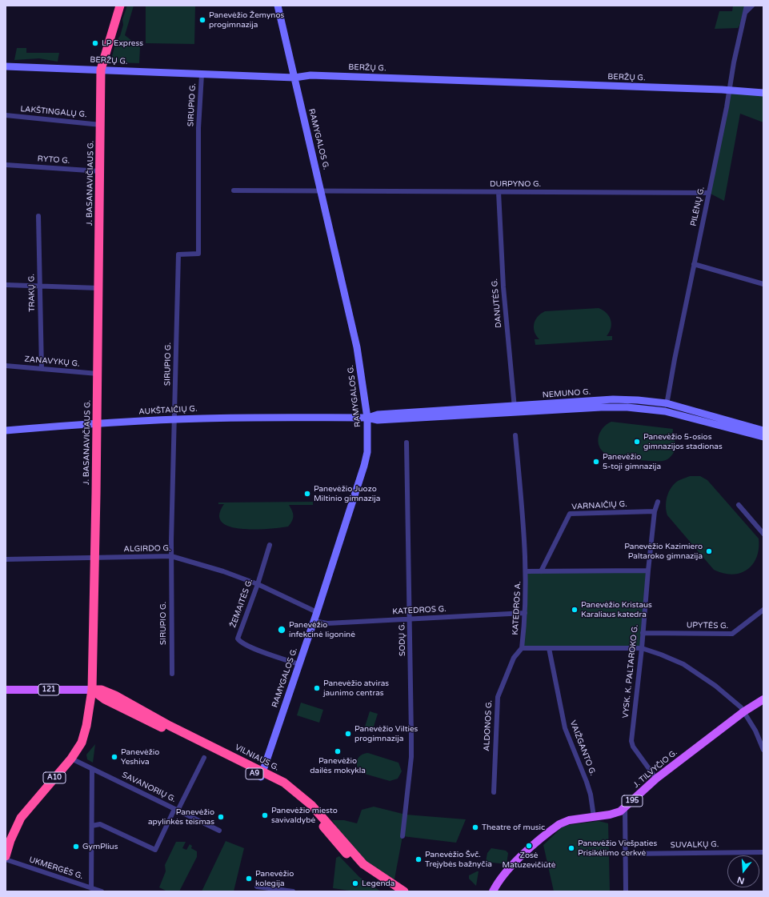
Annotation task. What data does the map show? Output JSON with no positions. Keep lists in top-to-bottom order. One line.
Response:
{"streets":{"highway":["J. BASANAVIČIAUS G.","VILNIAUS G.","A9","A10"],"main road":["BERŽŲ G.","RAMYGALOS G.","NEMUNO G.","AUKŠTAIČIŲ G.","121","J. TILVYČIO G.","195"],"street":["SIRUPIO G.","LAKŠTINGALŲ G.","RYTO G.","DURPYNO G.","PILĖNŲ G.","TRAKŲ G.","DANUTĖS G.","ZANAVYKŲ G.","VARNAIČIŲ G.","ALGIRDO G.","ŽEMAITĖS G.","KATEDROS A.","KATEDROS G.","UPYTĖS G.","SODŲ G.","VYSK. K. PALTAROKO G.","ALDONOS G.","VAIŽGANTO G.","SAVANORIŲ G.","SUVALKŲ G.","UKMERGĖS G."]},"crossings":[["BERŽŲ G.","SIRUPIO G."],["BERŽŲ G.","RAMYGALOS G."],["BERŽŲ G.","J. BASANAVIČIAUS G."],["BERŽŲ G.","PILĖNŲ G."],["SIRUPIO G.","AUKŠTAIČIŲ G."],["SIRUPIO G.","ALGIRDO G."],["LAKŠTINGALŲ G.","J. BASANAVIČIAUS G."],["RAMYGALOS G.","DURPYNO G."],["RAMYGALOS G.","NEMUNO G."],["RAMYGALOS G.","ALGIRDO G."],["RAMYGALOS G.","ŽEMAITĖS G."],["RAMYGALOS G.","KATEDROS G."],["RAMYGALOS G.","VILNIAUS G."],["RYTO G.","J. BASANAVIČIAUS G."],["J. BASANAVIČIAUS G.","ZANAVYKŲ G."],["J. BASANAVIČIAUS G.","AUKŠTAIČIŲ G."],["J. BASANAVIČIAUS G.","ALGIRDO G."],["J. BASANAVIČIAUS G.","121"],["J. BASANAVIČIAUS G.","VILNIAUS G."],["J. BASANAVIČIAUS G.","SAVANORIŲ G."],["DURPYNO G.","PILĖNŲ G."],["DURPYNO G.","DANUTĖS G."],["PILĖNŲ G.","NEMUNO G."],["TRAKŲ G.","ZANAVYKŲ G."],["DANUTĖS G.","NEMUNO G."],["NEMUNO G.","AUKŠTAIČIŲ G."],["VARNAIČIŲ G.","KATEDROS A."],["VARNAIČIŲ G.","VYSK. K. PALTAROKO G."],["ALGIRDO G.","ŽEMAITĖS G."],["KATEDROS A.","KATEDROS G."],["KATEDROS A.","VYSK. K. PALTAROKO G."],["KATEDROS A.","ALDONOS G."],["KATEDROS G.","SODŲ G."],["UPYTĖS G.","VYSK. K. PALTAROKO G."],["VYSK. K. PALTAROKO G.","J. TILVYČIO G."],["121","VILNIAUS G."],["VAIŽGANTO G.","J. TILVYČIO G."],["J. TILVYČIO G.","195"]],"places":["Panevėžio Žemynos progimnazija","LP Express","Panevėžio 5-osios gimnazijos stadionas","Panevėžio 5-toji gimnazija","Panevėžio Juozo Miltinio gimnazija","Panevėžio Kazimiero Paltaroko gimnazija","Panevėžio Kristaus Karaliaus katedra","Panevėžio infekcinė ligoninė","Panevėžio atviras jaunimo centras","Panevėžio Vilties progimnazija","Panevėžio dailės mokykla","Panevėžio Yeshiva","Panevėžio miesto savivaldybė","Panevėžio apylinkės teismas","Theatre of music","Zosė Matuzevičiūtė","GymPlius","Panevėžio Viešpaties Prisikėlimo cerkvė","Panevėžio Švč. Trejybės bažnyčia","Panevėžio kolegija","Legenda"],"north":"bottom"}
